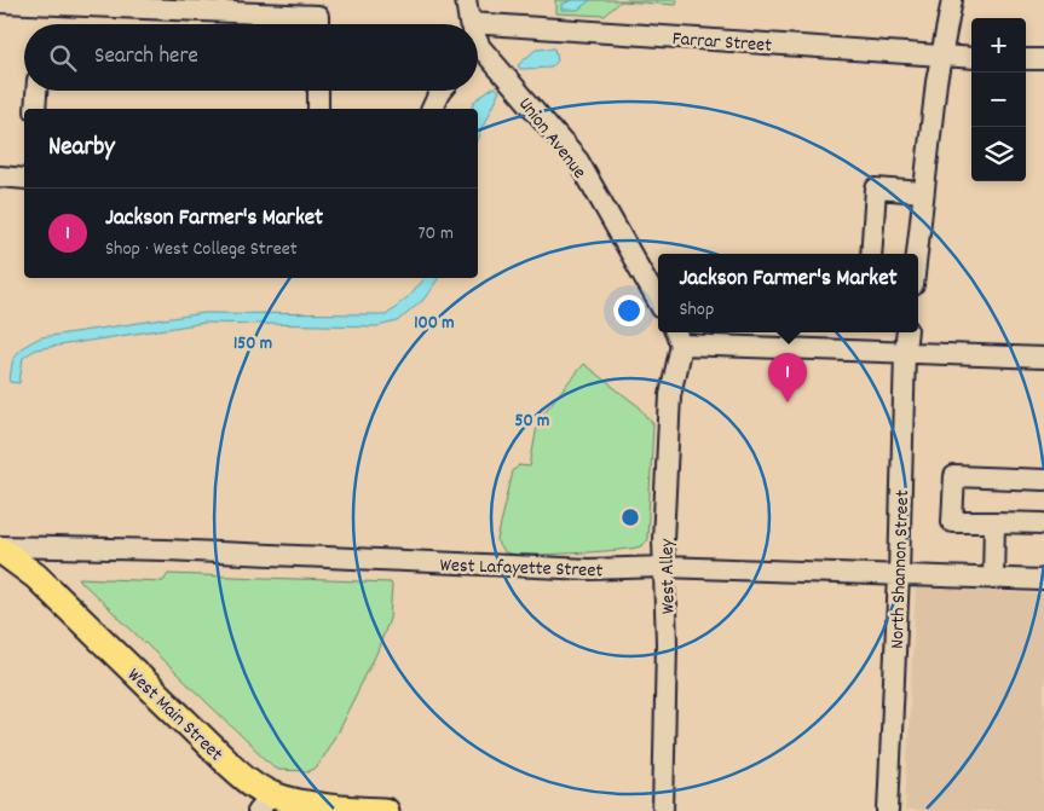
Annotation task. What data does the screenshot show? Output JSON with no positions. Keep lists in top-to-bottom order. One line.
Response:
{"streets":{"main road":["West Main Street"],"street":["Farrar Street","Union Avenue","West Lafayette Street","North Shannon Street","West Alley"]},"crossings":[["Farrar Street","Union Avenue"],["West Lafayette Street","North Shannon Street"],["West Lafayette Street","West Alley"],["West Lafayette Street","West Main Street"]],"page":{"map_buttons":["+","−"],"search":"Search here","heading":"Nearby","list":[{"mark":"1","name":"Jackson Farmer's Market","note":"Shop · West College Street","value":"70 m"}],"popup":["Jackson Farmer's Market","Shop"],"pins":"1"},"rings":["100 m","150 m","50 m"]}
